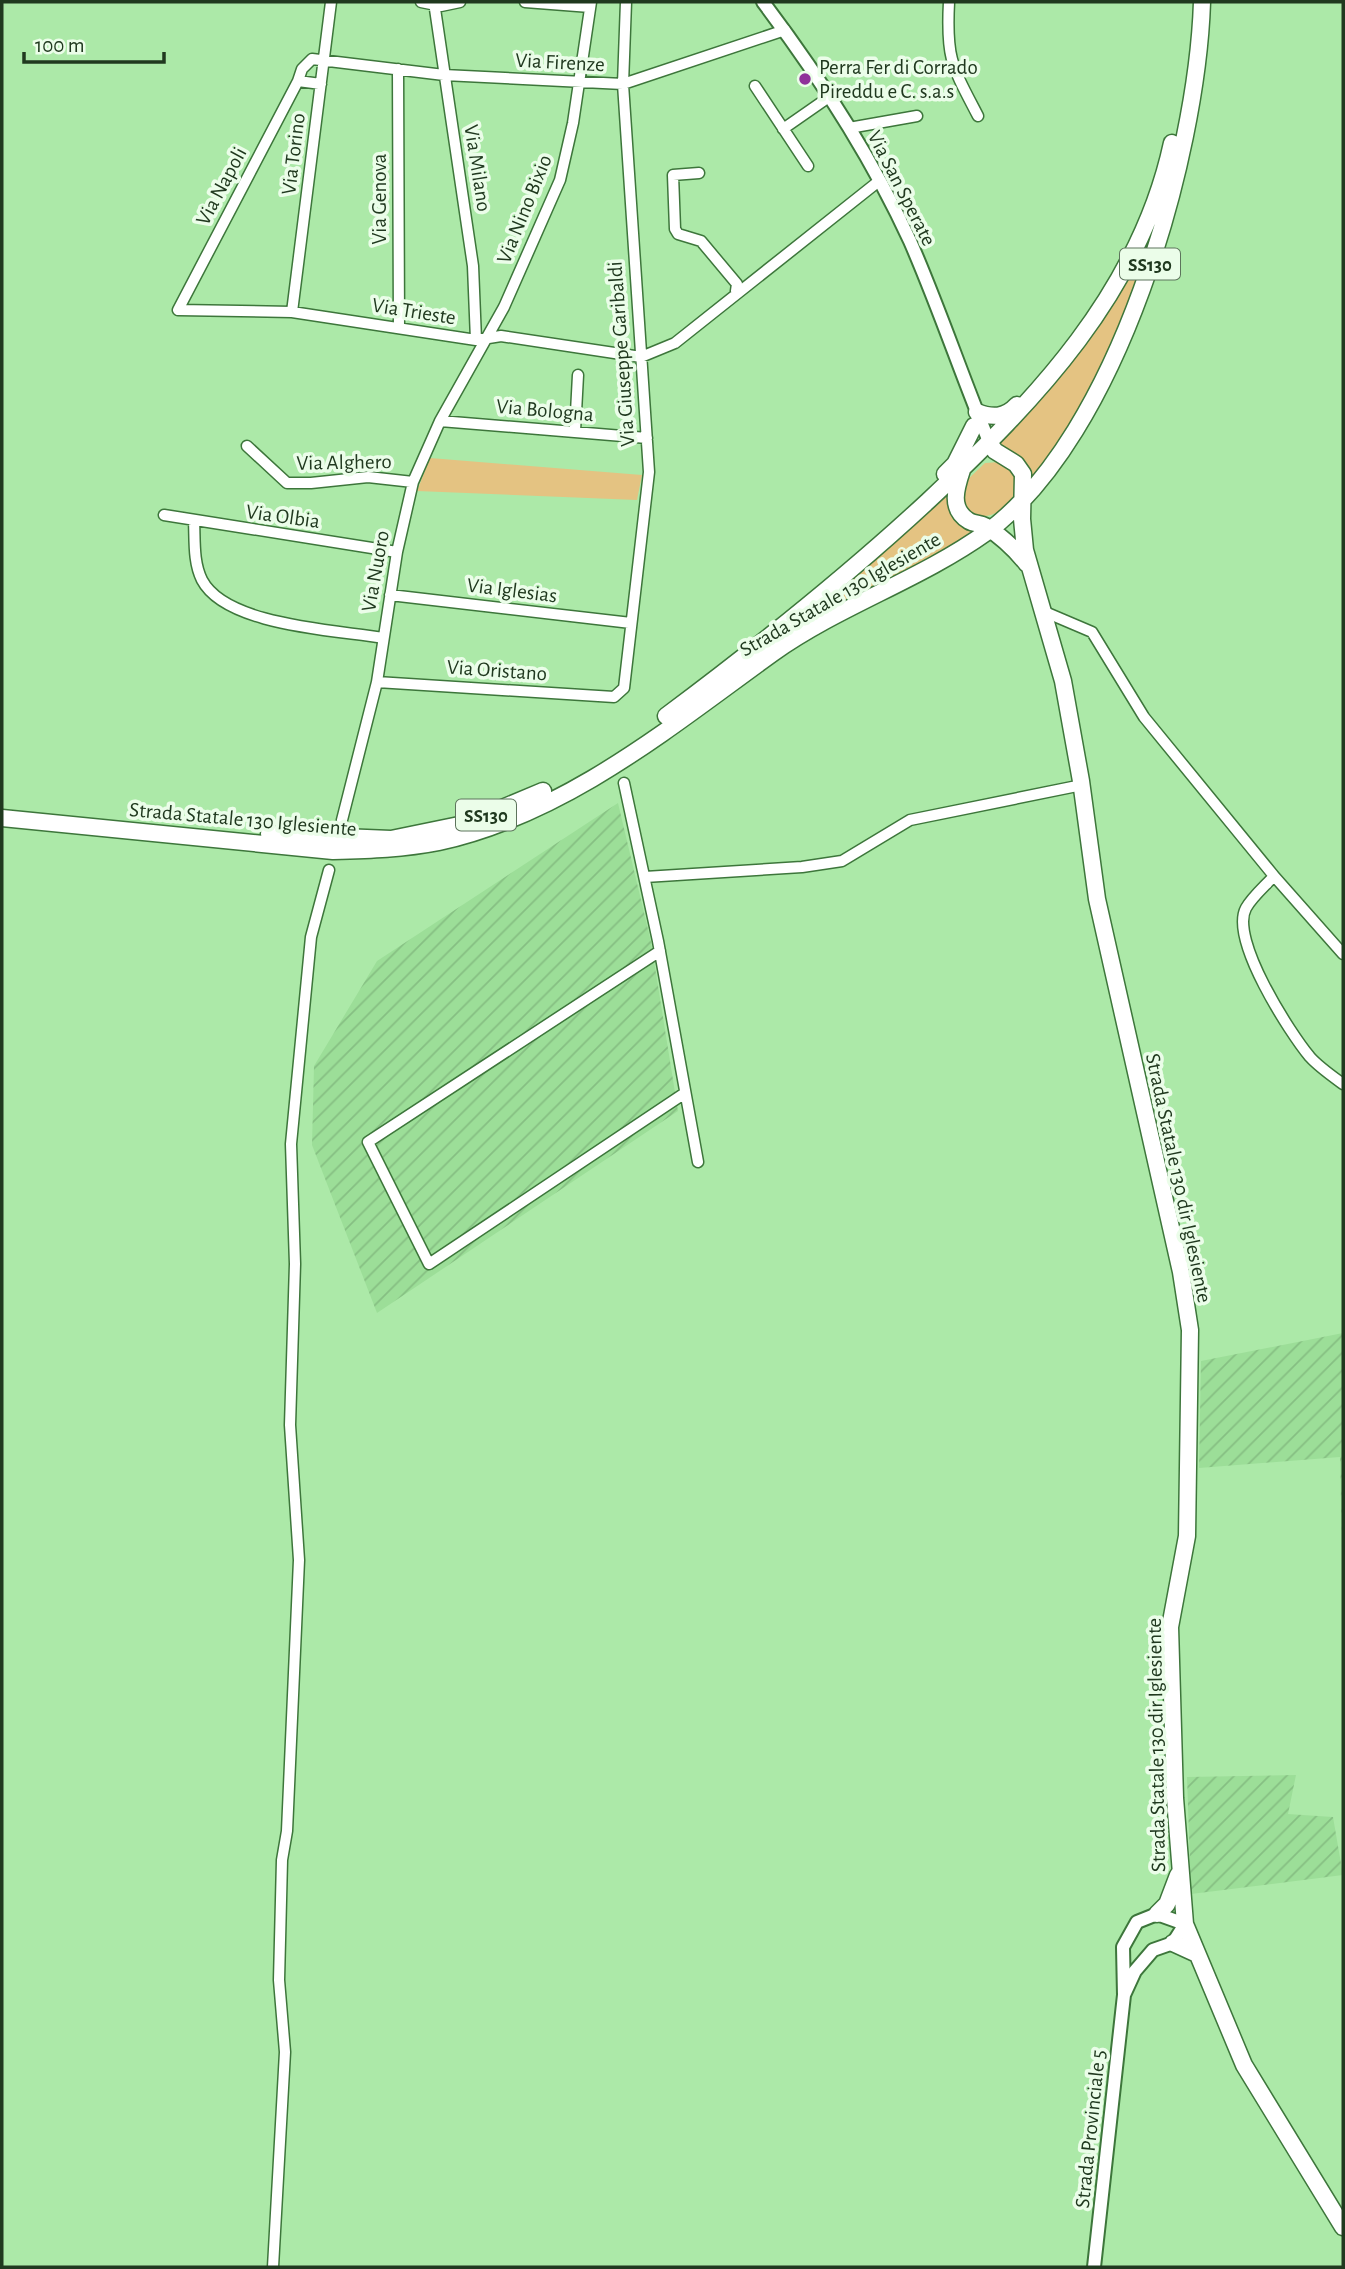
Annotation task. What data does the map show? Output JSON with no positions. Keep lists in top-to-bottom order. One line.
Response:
{"streets":{"main road":["SS130","Strada Statale 130 Iglesiente","Strada Statale 130 dir Iglesiente"],"street":["Via Firenze","Via Torino","Via Milano","Via Napoli","Via San Sperate","Via Genova","Via Nino Bixio","Via Trieste","Via Giuseppe Garibaldi","Via Bologna","Via Alghero","Via Olbia","Via Nuoro","Via Iglesias","Via Oristano","Strada Provinciale 5"]},"crossings":[["Via Firenze","Via Torino"],["Via Firenze","Via Milano"],["Via Firenze","Via Napoli"],["Via Firenze","Via San Sperate"],["Via Firenze","Via Genova"],["Via Firenze","Via Nino Bixio"],["Via Firenze","Via Giuseppe Garibaldi"],["Via Torino","Via Napoli"],["Via Torino","Via Trieste"],["Via Milano","Via Nino Bixio"],["Via Milano","Via Trieste"],["Via Milano","Via Nuoro"],["Via Napoli","Via Trieste"],["Via San Sperate","Strada Statale 130 Iglesiente"],["Via San Sperate","Strada Statale 130 dir Iglesiente"],["Via Genova","Via Trieste"],["Via Nino Bixio","Via Trieste"],["Via Nino Bixio","Via Nuoro"],["Via Trieste","Via Giuseppe Garibaldi"],["Via Trieste","Via Nuoro"],["Via Giuseppe Garibaldi","Via Bologna"],["Via Giuseppe Garibaldi","Via Iglesias"],["Via Giuseppe Garibaldi","Via Oristano"],["Via Bologna","Via Nuoro"],["Via Alghero","Via Nuoro"],["Via Olbia","Via Nuoro"],["Via Nuoro","Via Iglesias"],["Via Nuoro","Via Oristano"],["Strada Statale 130 Iglesiente","Strada Statale 130 dir Iglesiente"]],"places":["Perra Fer di Corrado Pireddu e C. s.a.s"],"scale_bar":"100 m"}
